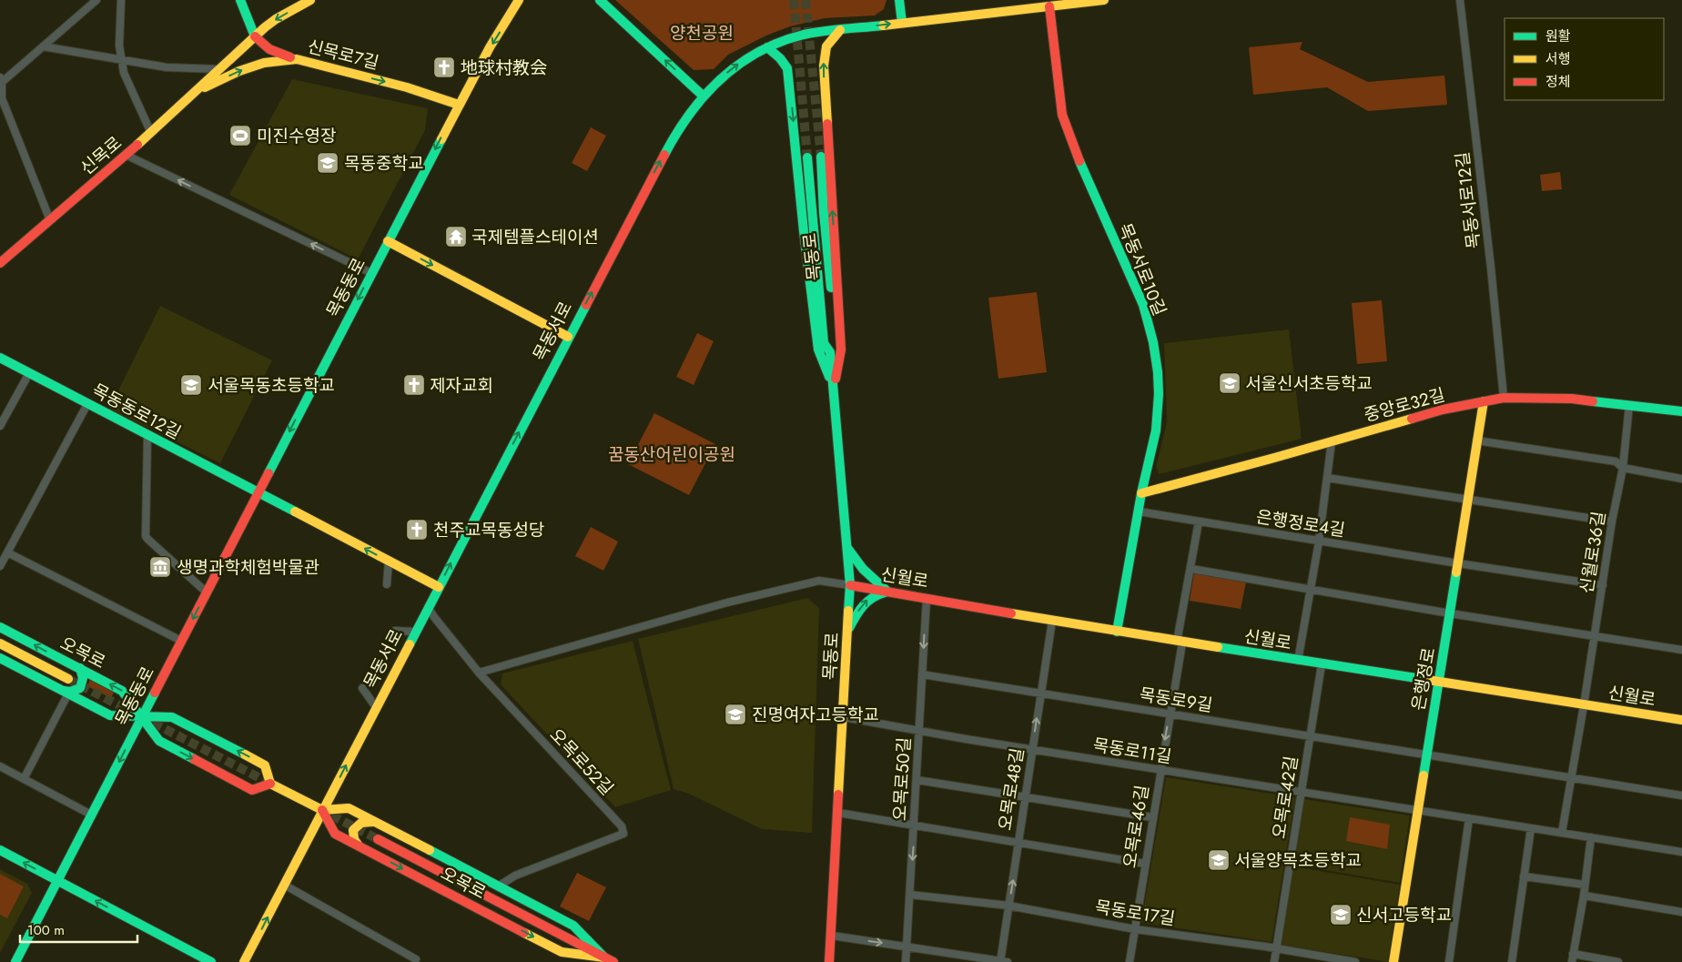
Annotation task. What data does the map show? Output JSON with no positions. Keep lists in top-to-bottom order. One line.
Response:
{"streets":{"main road":["신목로7길","신목로","목동로","목동서로10길","목동동로","목동서로","중앙로32길","목동동로12길","신월로","오목로","은행정로"],"street":["목동서로12길","은행정로4길","신월로36길","목동로9길","목동로11길","오목로52길","오목로50길","오목로48길","오목로42길","오목로46길","목동로17길"]},"crossings":[["신목로7길","신목로"],["신목로7길","목동동로"],["목동서로12길","중앙로32길"],["목동로","신월로"],["목동로","목동로11길"],["목동서로10길","목동서로"],["목동서로10길","중앙로32길"],["목동서로10길","은행정로4길"],["목동서로10길","신월로"],["목동동로","목동동로12길"],["목동동로","오목로"],["목동서로","목동동로12길"],["목동서로","오목로"],["목동서로","오목로52길"],["중앙로32길","신월로36길"],["중앙로32길","은행정로"],["은행정로4길","신월로36길"],["은행정로4길","은행정로"],["은행정로4길","오목로46길"],["신월로36길","신월로"],["신월로36길","목동로9길"],["신월로36길","목동로11길"],["신월로","은행정로"],["신월로","오목로50길"],["신월로","오목로48길"],["신월로","오목로42길"],["신월로","오목로46길"],["오목로","오목로52길"],["은행정로","목동로9길"],["은행정로","목동로11길"],["목동로9길","오목로50길"],["목동로9길","오목로48길"],["목동로9길","오목로42길"],["목동로9길","오목로46길"],["목동로11길","오목로50길"],["목동로11길","오목로48길"],["목동로11길","오목로42길"],["목동로11길","오목로46길"],["오목로50길","목동로17길"],["오목로48길","목동로17길"],["오목로42길","목동로17길"],["오목로46길","목동로17길"]],"one_way":["신목로7길","목동동로","목동서로","오목로50길"],"parks":["양천공원","꿈동산어린이공원"],"places":{"church":["地球村教会","제자교회","천주교목동성당"],"sports":["미진수영장"],"school or university":["목동중학교","서울신서초등학교","서울목동초등학교","진명여자고등학교","서울양목초등학교","신서고등학교"],"temple":["국제템플스테이션"],"museum":["생명과학체험박물관"]},"legend":["원활","서행","정체"],"scale_bar":"100 m"}
